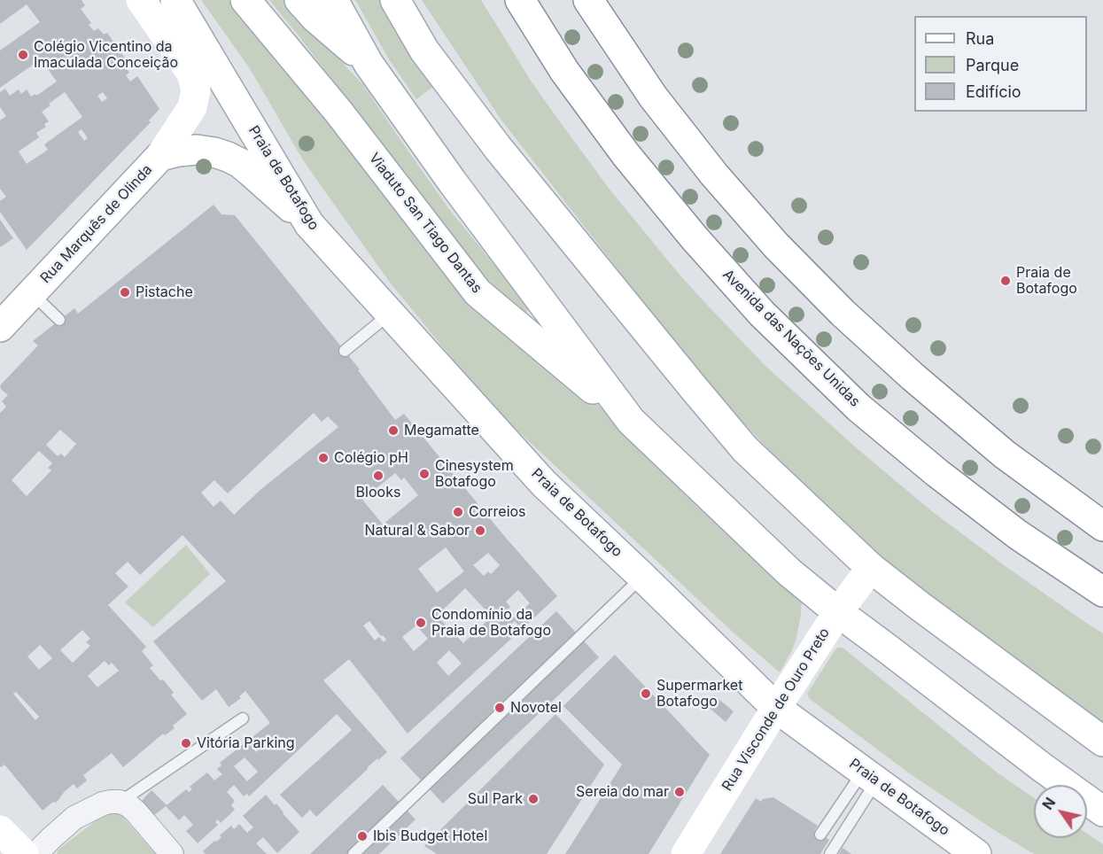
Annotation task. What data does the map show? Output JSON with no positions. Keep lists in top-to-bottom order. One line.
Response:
{"streets":{"main road":["Praia de Botafogo","Viaduto San Tiago Dantas","Rua Marquês de Olinda","Avenida das Nações Unidas","Rua Visconde de Ouro Preto"]},"crossings":[["Praia de Botafogo","Rua Marquês de Olinda"],["Praia de Botafogo","Rua Visconde de Ouro Preto"]],"places":["Colégio Vicentino da Imaculada Conceição","Praia de Botafogo","Pistache","Megamatte","Colégio pH","Cinesystem Botafogo","Blooks","Correios","Natural & Sabor","Condomínio da Praia de Botafogo","Supermarket Botafogo","Novotel","Vitória Parking","Sereia do mar","Sul Park","Ibis Budget Hotel"],"legend":["Rua","Parque","Edifício"],"north":"top left"}
